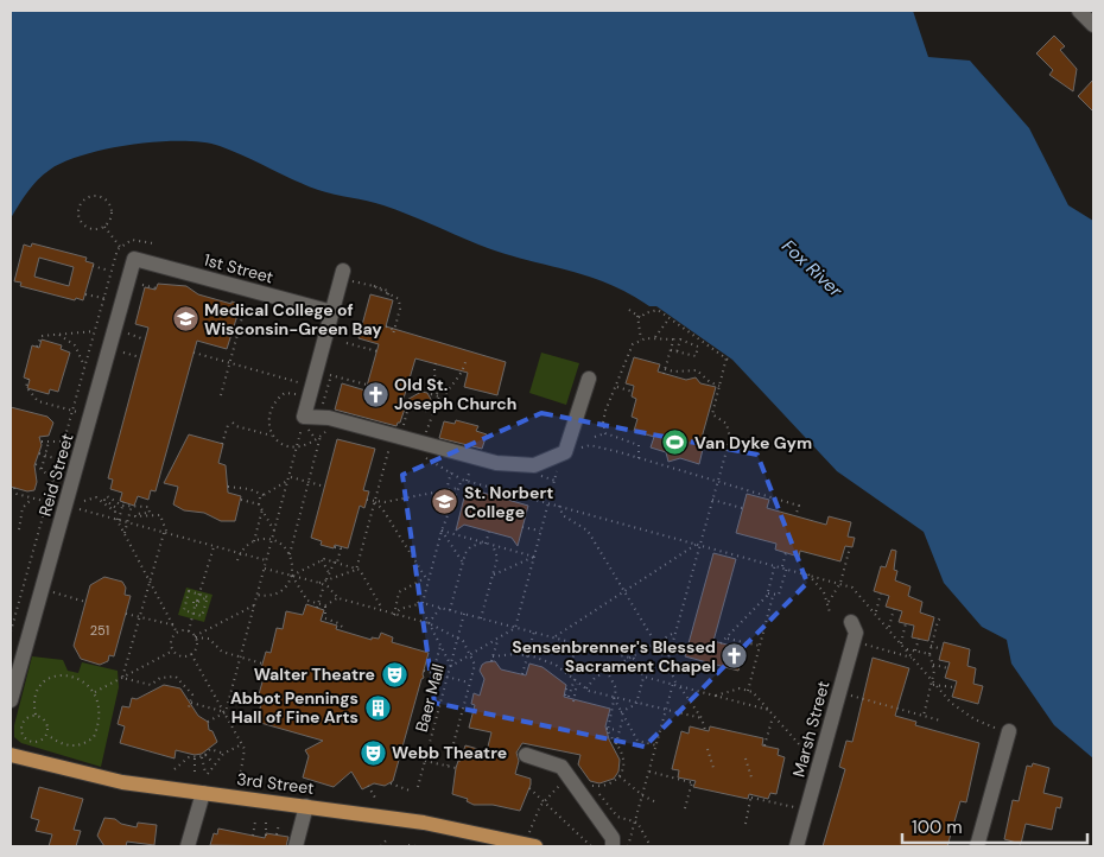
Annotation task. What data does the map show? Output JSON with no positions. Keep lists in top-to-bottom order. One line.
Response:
{"streets":{"main road":["3rd Street"],"street":["1st Street","Reid Street","Marsh Street"],"path":["Baer Mall"]},"crossings":[["1st Street","Reid Street"]],"water":["Fox River"],"places":{"school or university":["Medical College of Wisconsin-Green Bay","St. Norbert College"],"church":["Old St. Joseph Church","Sensenbrenner's Blessed Sacrament Chapel"],"sports":["Van Dyke Gym"],"theatre":["Walter Theatre","Webb Theatre"],"building":["Abbot Pennings Hall of Fine Arts"]},"house_numbers":["251"],"scale_bar":"100 m"}
